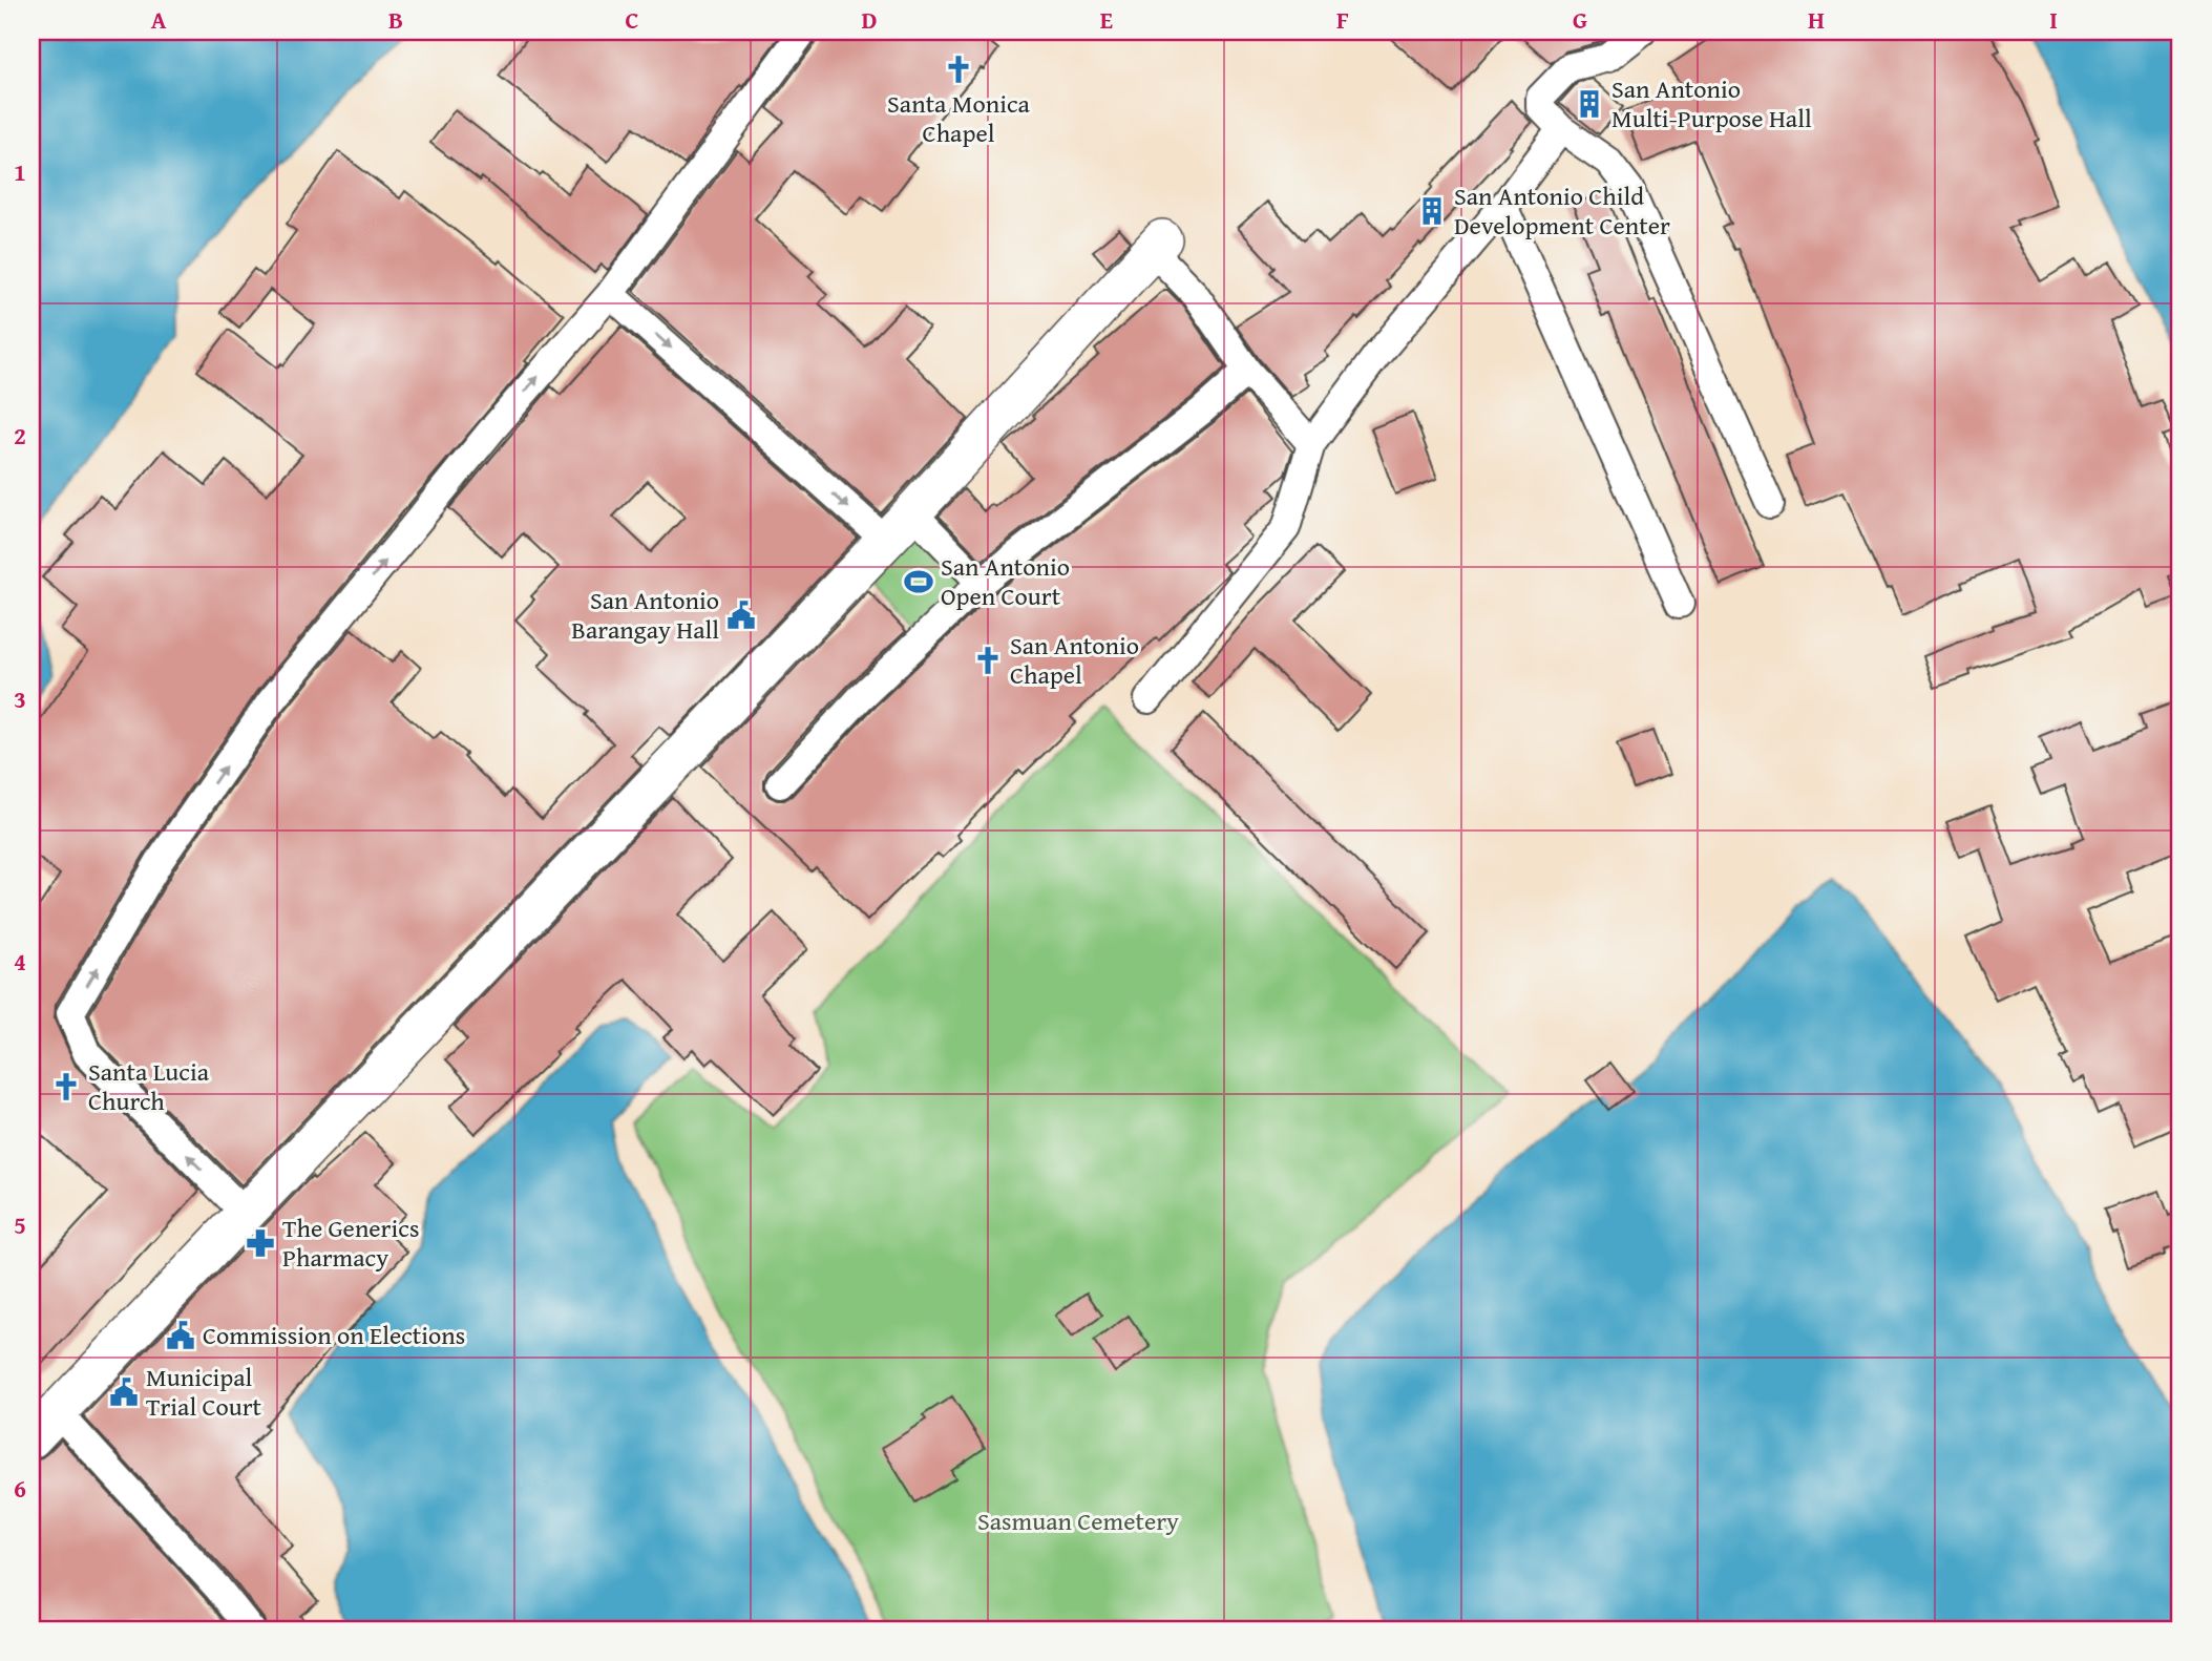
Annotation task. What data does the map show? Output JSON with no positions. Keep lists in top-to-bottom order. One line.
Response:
{"parks":["Sasmuan Cemetery"],"places":{"church":["Santa Monica Chapel","San Antonio Chapel","Santa Lucia Church"],"building":["San Antonio Multi-Purpose Hall","San Antonio Child Development Center"],"sports":["San Antonio Open Court"],"public building":["San Antonio Barangay Hall","Commission on Elections","Municipal Trial Court"],"pharmacy":["The Generics Pharmacy"]},"grid":{"columns":["A","B","C","D","E","F","G","H","I"],"rows":["1","2","3","4","5","6"]}}
